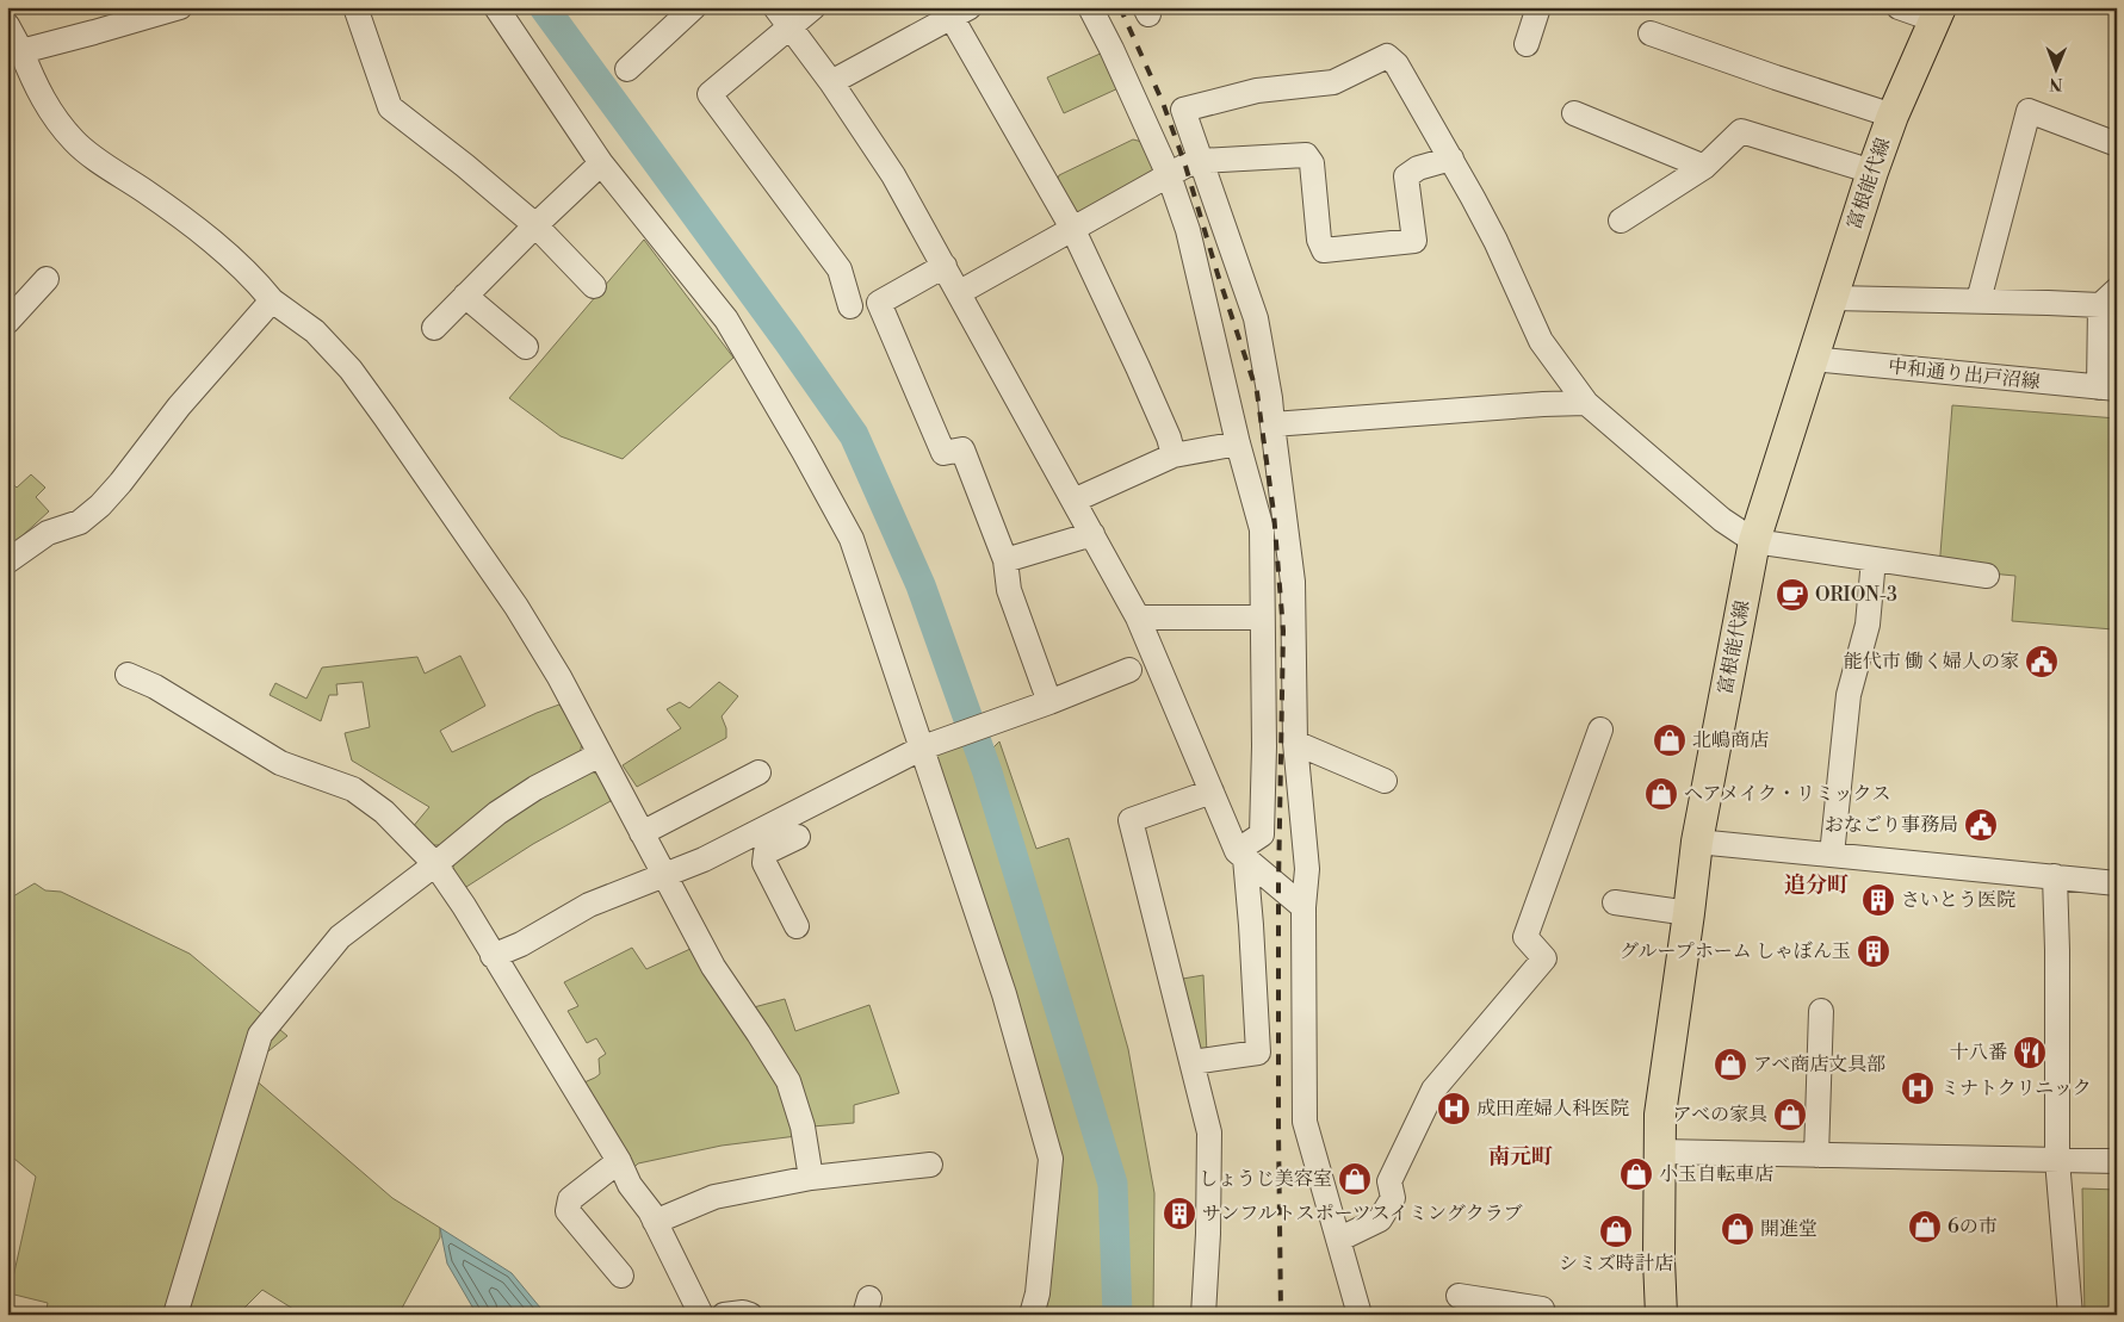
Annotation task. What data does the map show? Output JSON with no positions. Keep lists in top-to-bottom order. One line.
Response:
{"streets":{"main road":["富根能代線"],"street":["中和通り出戸沼線"]},"crossings":[["富根能代線","中和通り出戸沼線"]],"districts":["追分町","南元町"],"places":{"cafe":["ORION-3"],"public building":["能代市 働く婦人の家","おなごり事務局"],"shop":["北嶋商店","ヘアメイク・リミックス","アベ商店文具部","アベの家具","小玉自転車店","しょうじ美容室","6の市","開進堂","シミズ時計店"],"building":["さいとう医院","グループホーム しゃぼん玉","サンフルトスポーツスイミングクラブ"],"restaurant":["十八番"],"hospital":["ミナトクリニック","成田産婦人科医院"]},"north":"bottom"}
